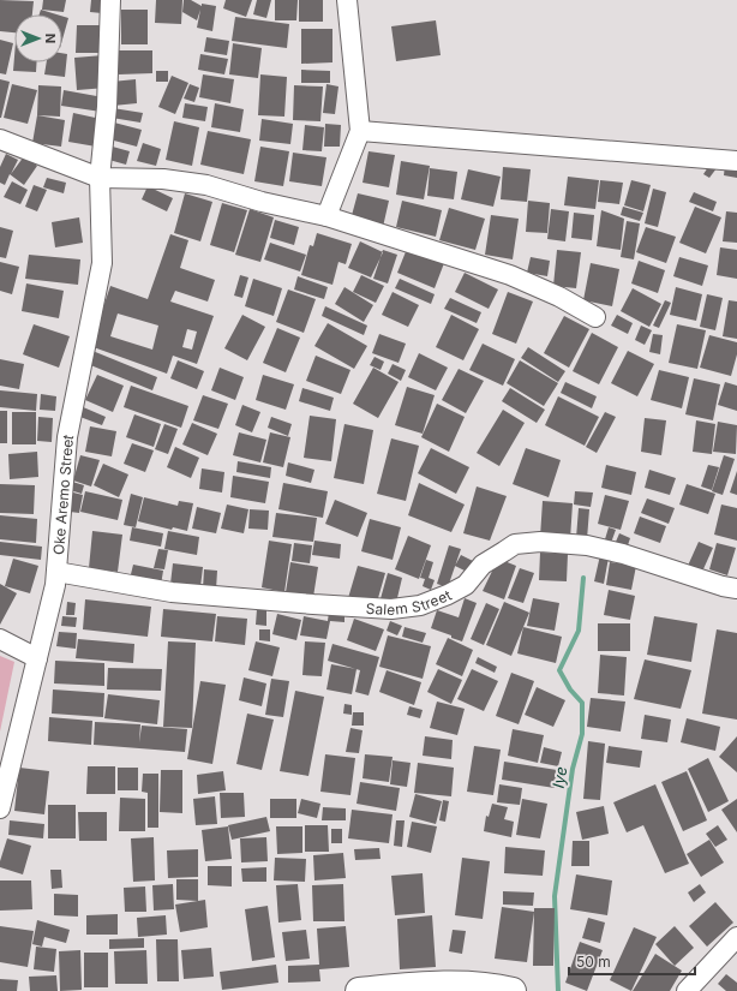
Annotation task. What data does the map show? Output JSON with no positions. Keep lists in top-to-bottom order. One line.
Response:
{"streets":{"street":["Oke Aremo Street","Salem Street"]},"crossings":[["Oke Aremo Street","Salem Street"]],"water":["Iye"],"scale_bar":"50 m","north":"right"}
